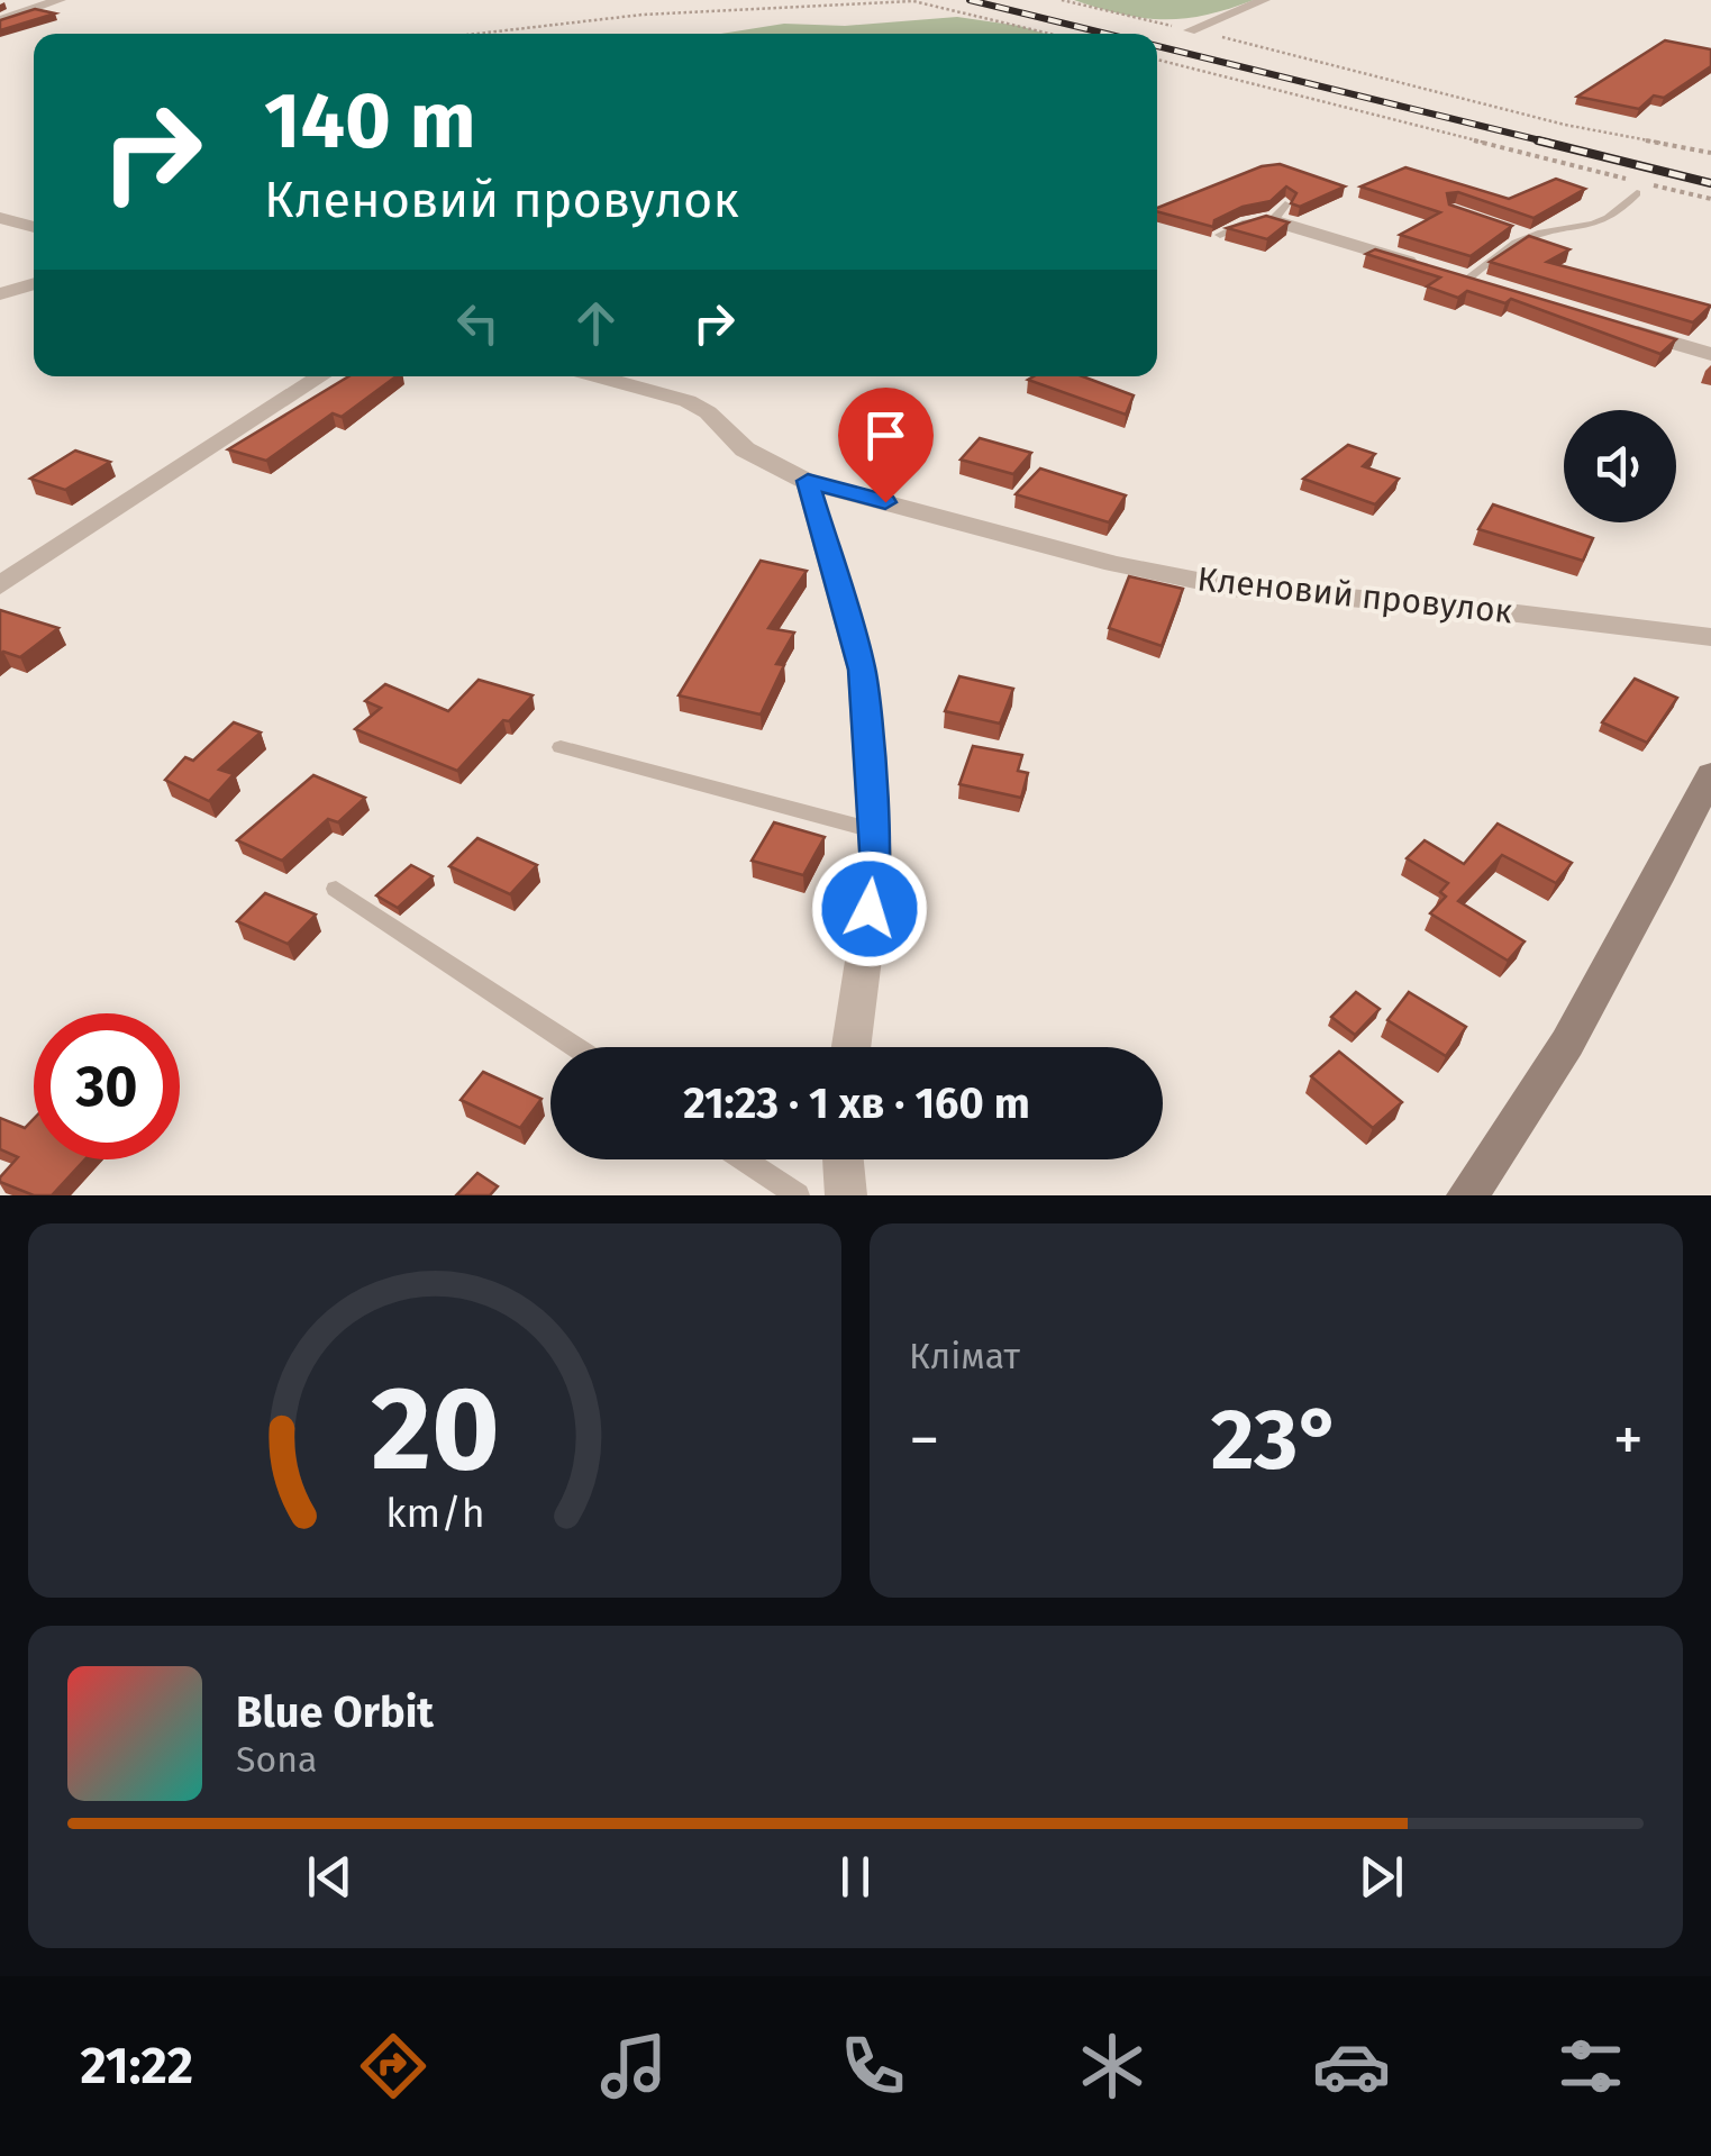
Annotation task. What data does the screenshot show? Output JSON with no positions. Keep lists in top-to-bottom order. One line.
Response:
{"streets":{"street":["Кленовий провулок"]},"page":{"turn":["140 m","Кленовий провулок"],"limit":"30","trip":"21:23 · 1 хв · 160 m","tile":"Клімат","heat":["−","23°","+"],"song":["Blue Orbit","Sona"],"tabs":"21:22","gauge":["20","km/h"]}}
